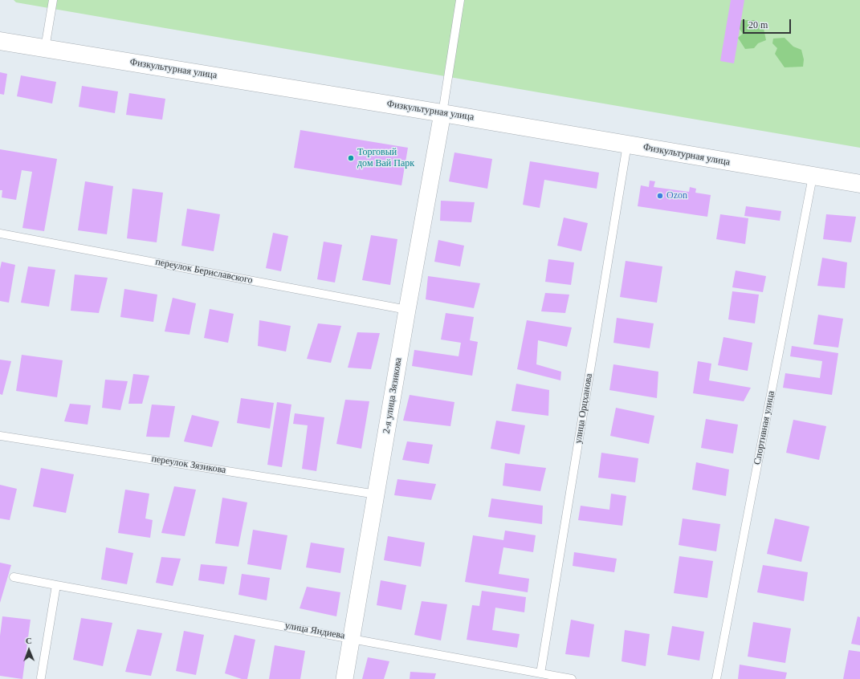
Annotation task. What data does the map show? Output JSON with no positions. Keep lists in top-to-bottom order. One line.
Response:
{"streets":{"main road":["Физкультурная улица"],"street":["2-я улица Зязикова"],"lane":["переулок Бериславского","улица Орцханова","Спортивная улица","переулок Зязикова","улица Яндиева"]},"crossings":[["Физкультурная улица","2-я улица Зязикова"],["Физкультурная улица","улица Орцханова"],["Физкультурная улица","Спортивная улица"],["переулок Бериславского","2-я улица Зязикова"],["2-я улица Зязикова","переулок Зязикова"],["2-я улица Зязикова","улица Яндиева"],["улица Орцханова","улица Яндиева"]],"places":["Торговый дом Вай Парк","Ozon"],"scale_bar":"20 m","north":"top"}
